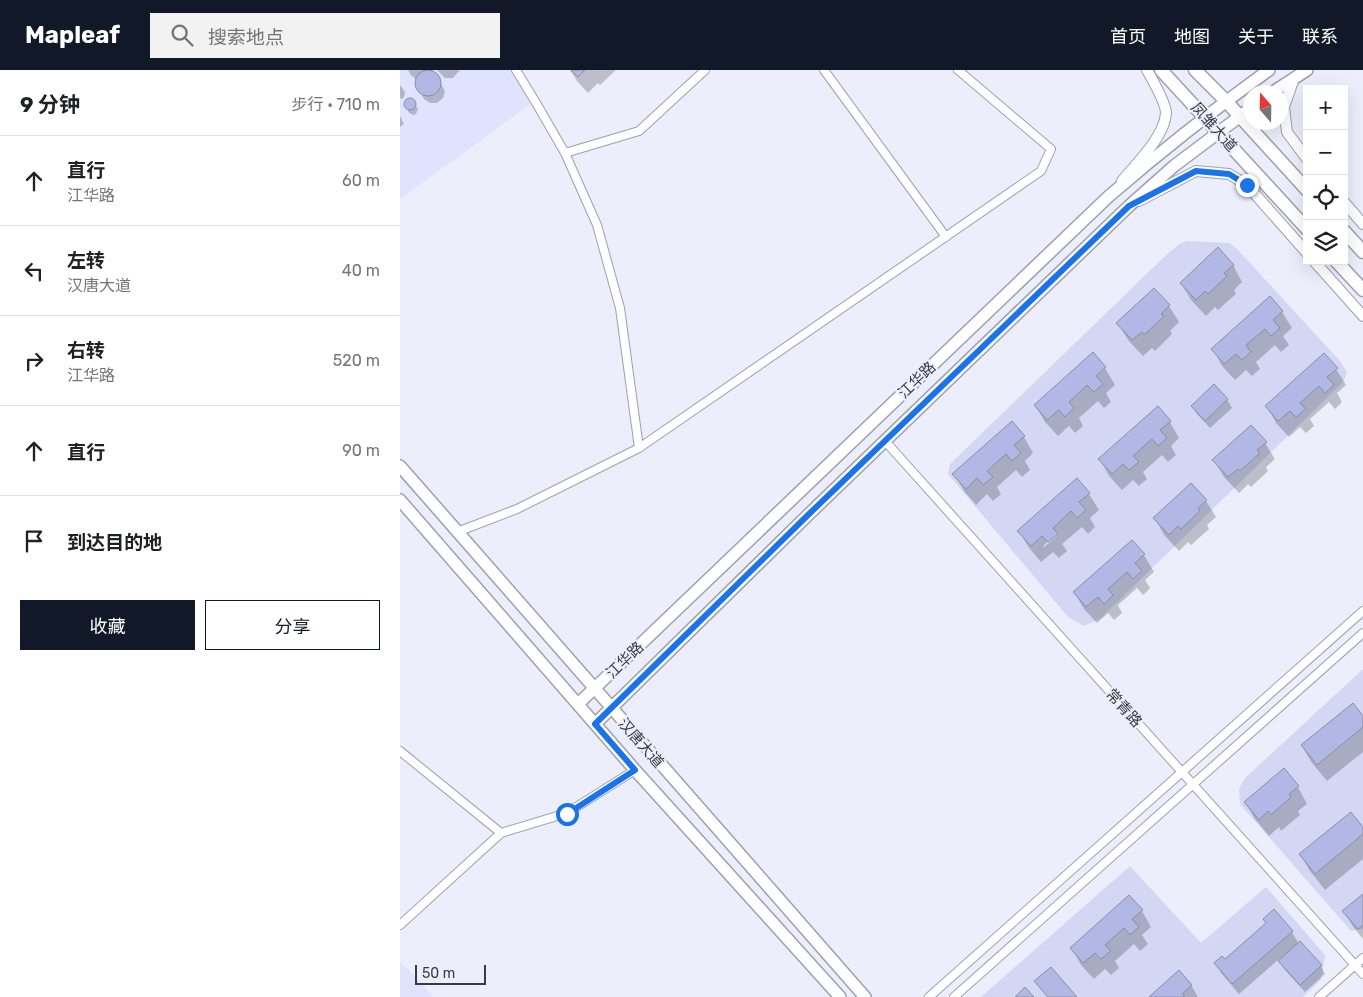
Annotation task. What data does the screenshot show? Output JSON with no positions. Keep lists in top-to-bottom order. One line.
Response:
{"streets":{"main road":["凤雏大道","江华路","汉唐大道"],"street":["常青路"]},"crossings":[["凤雏大道","江华路"],["江华路","常青路"],["江华路","汉唐大道"]],"scale_bar":"50 m","north":"top","page":{"header":"Mapleaf","search":"搜索地点","nav":["首页","地图","关于","联系"],"heading":["9 分钟","步行 · 710 m"],"map_buttons":["+","−"],"list":[["直行","江华路","60 m"],["左转","汉唐大道","40 m"],["右转","江华路","520 m"],["直行","90 m"],"到达目的地"],"buttons":["收藏","分享"],"scale":"50 m"}}
